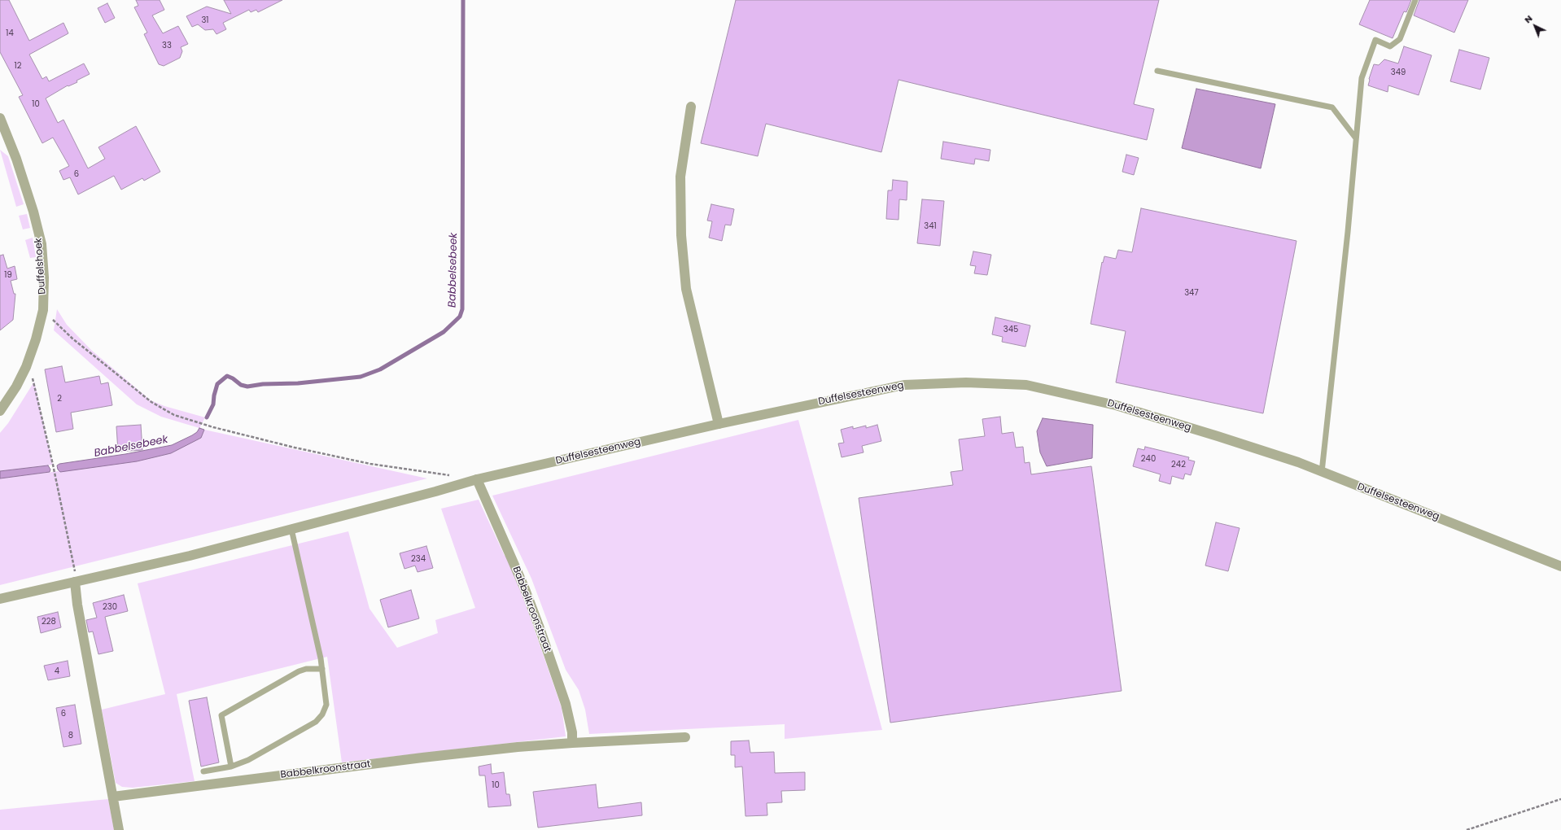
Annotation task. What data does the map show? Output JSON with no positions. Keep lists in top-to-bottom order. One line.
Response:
{"streets":{"street":["Duffelshoek","Duffelsesteenweg","Babbelkroonstraat"]},"crossings":[["Duffelsesteenweg","Babbelkroonstraat"]],"water":["Babbelsebeek"],"house_numbers":["31","14","33","12","349","10","6","341","19","347","345","2","240","242","234","230","228","4","6","8","10"],"north":"top left"}
